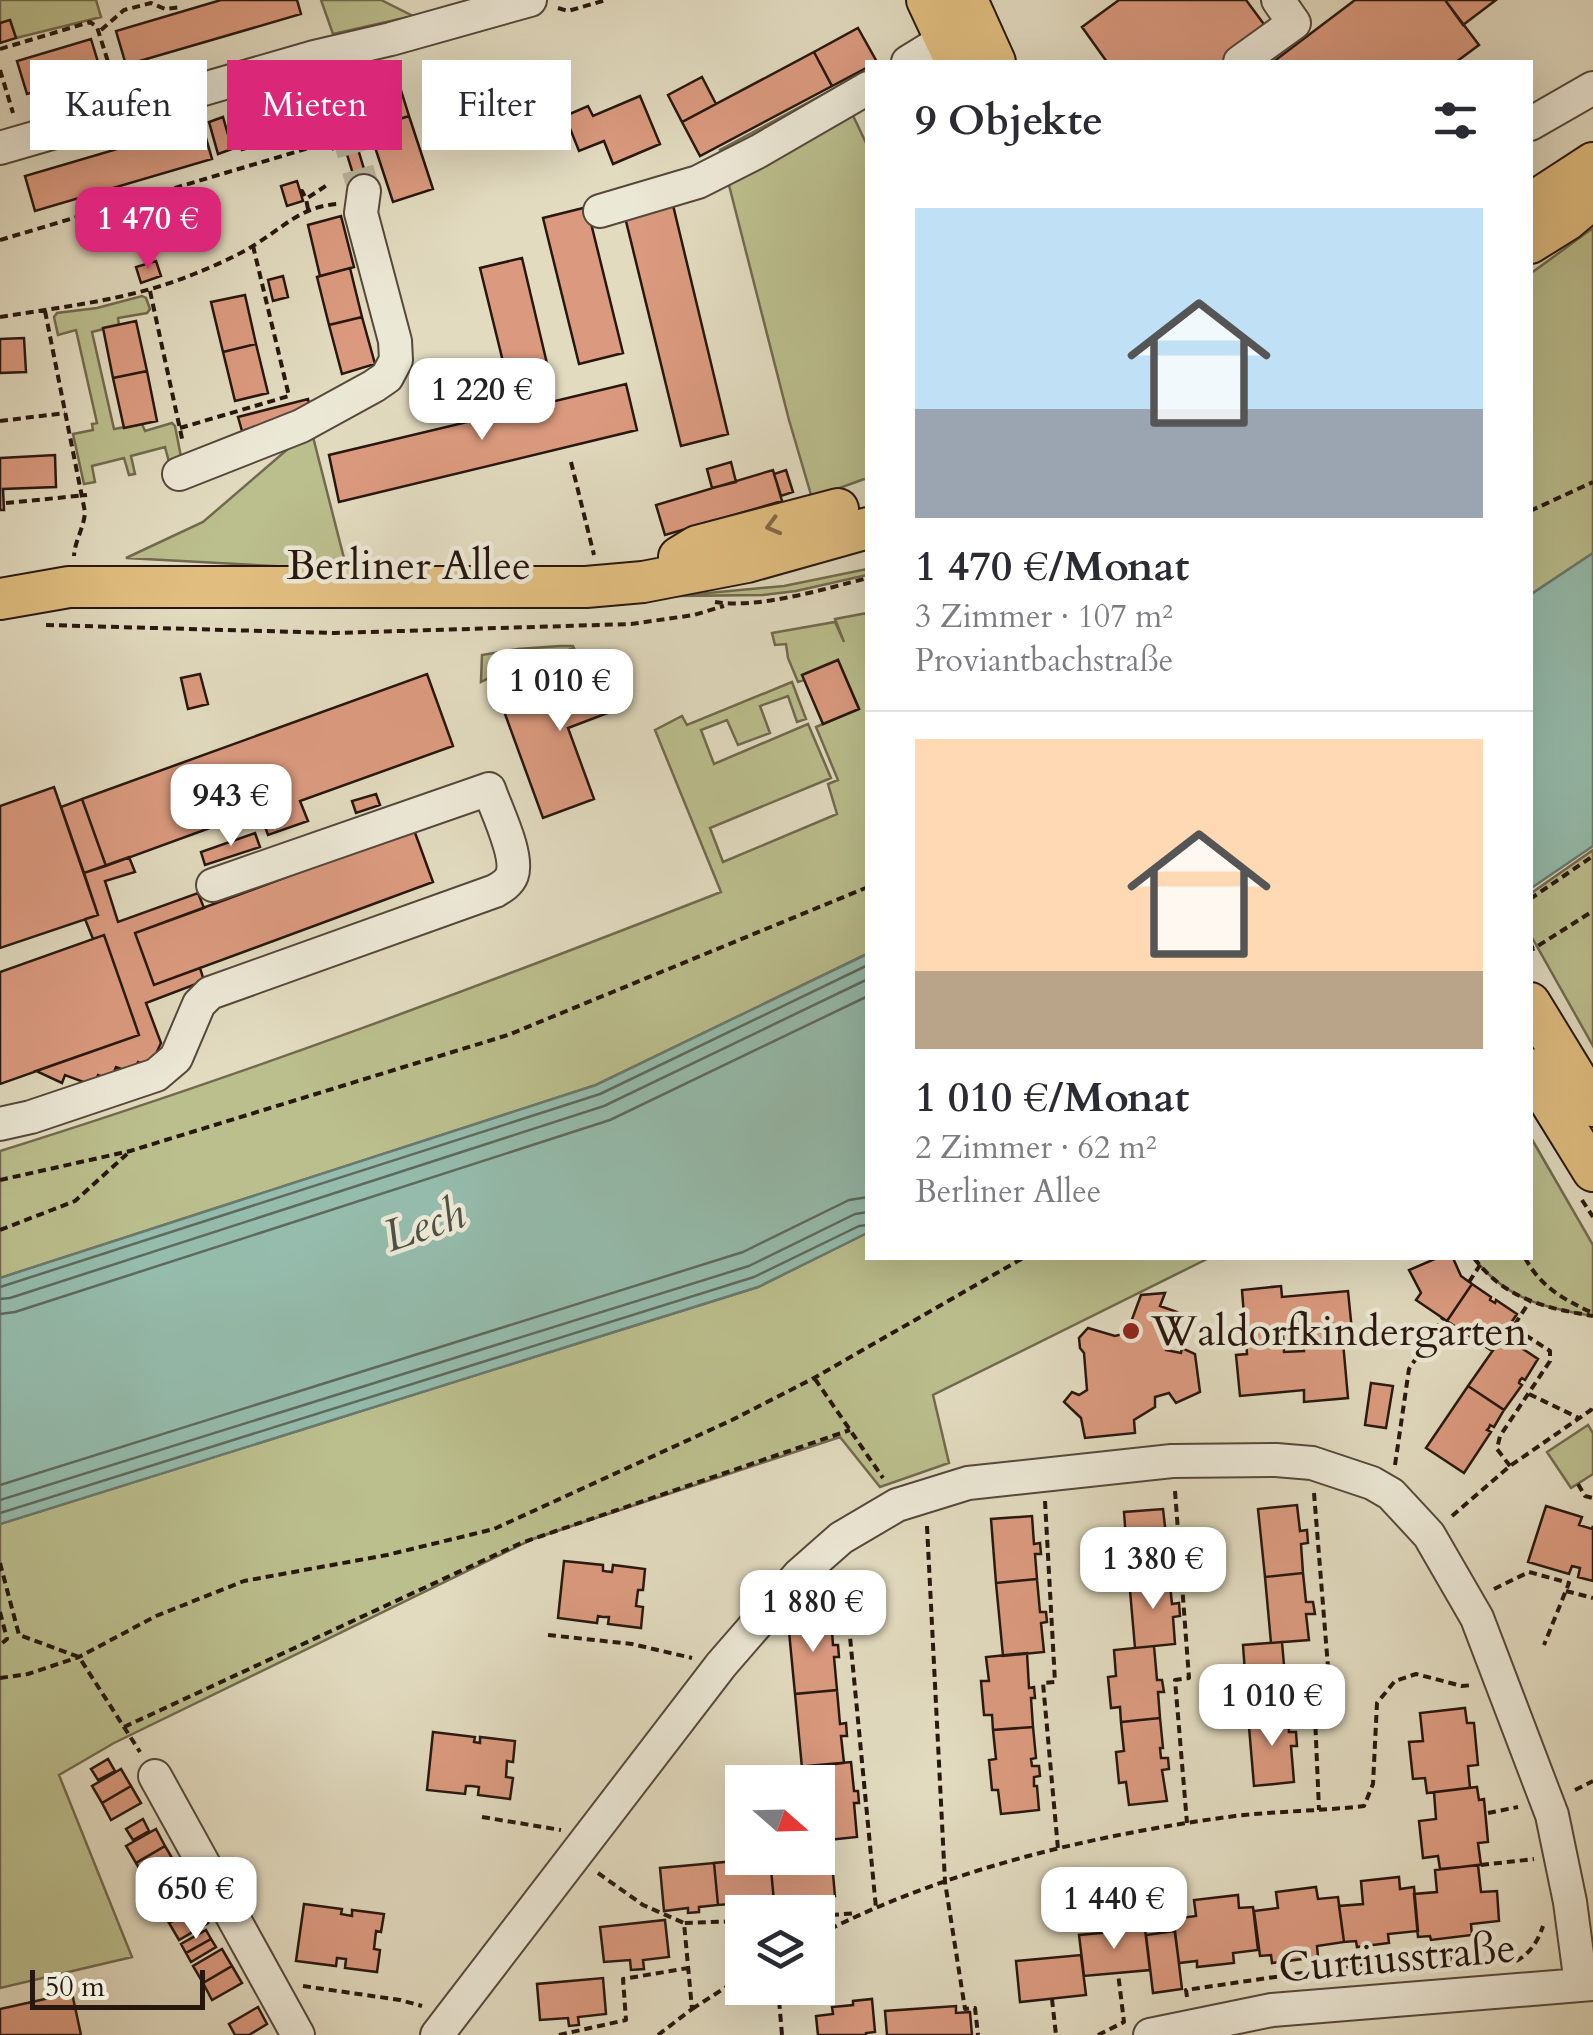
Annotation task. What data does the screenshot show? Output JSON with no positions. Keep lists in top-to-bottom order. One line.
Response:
{"streets":{"main road":["Berliner Allee"],"street":["Curtiusstraße"]},"water":["Lech"],"places":["Waldorfkindergarten"],"scale_bar":"50 m","north":"right","page":{"chip":["Kaufen","Mieten","Filter"],"heading":"9 Objekte","list":[{"name":"1 470 €/Monat","note":"3 Zimmer · 107 m² · Proviantbachstraße"},{"name":"1 010 €/Monat","note":"2 Zimmer · 62 m² · Berliner Allee"}],"price":["1 470 €","1 220 €","1 010 €","943 €","1 380 €","1 880 €","1 010 €","650 €","1 440 €"],"scale":"50 m"}}
